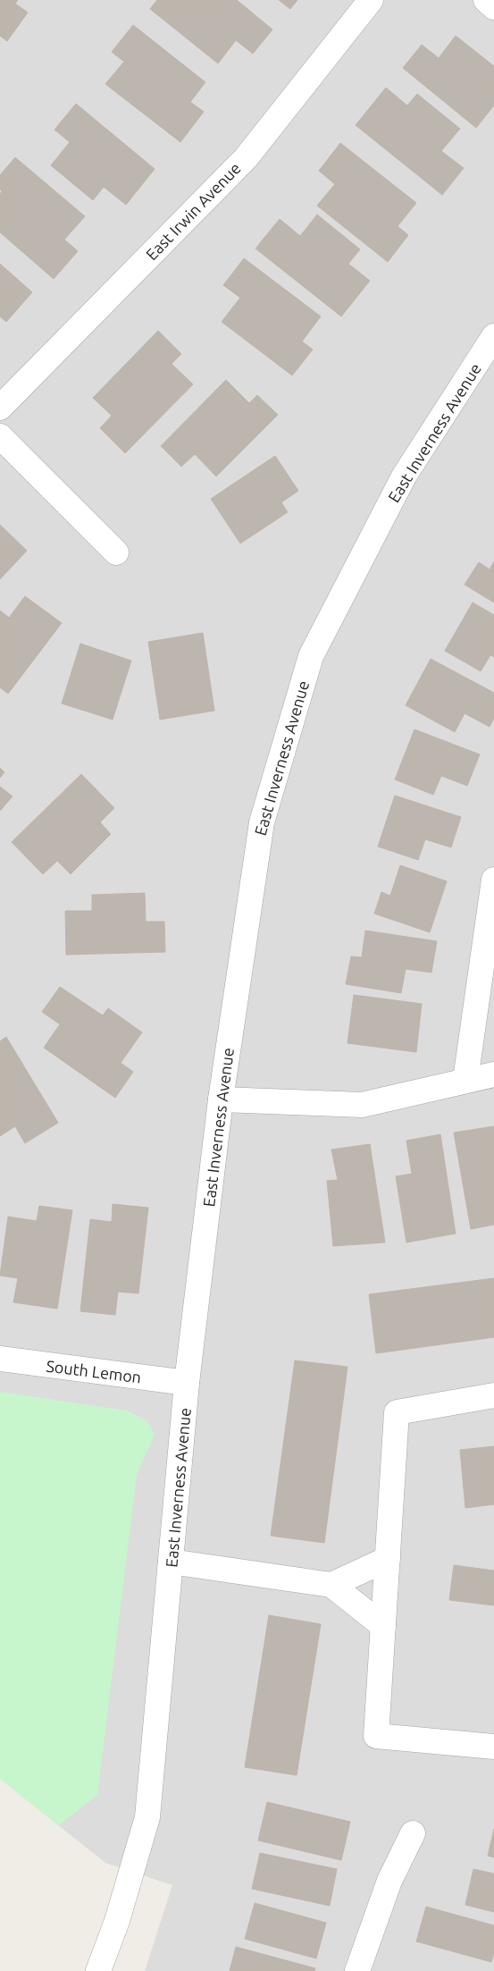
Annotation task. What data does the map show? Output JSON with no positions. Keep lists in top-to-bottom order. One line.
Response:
{"streets":{"street":["East Irwin Avenue","East Inverness Avenue","South Lemon"]},"crossings":[["East Inverness Avenue","South Lemon"]]}
